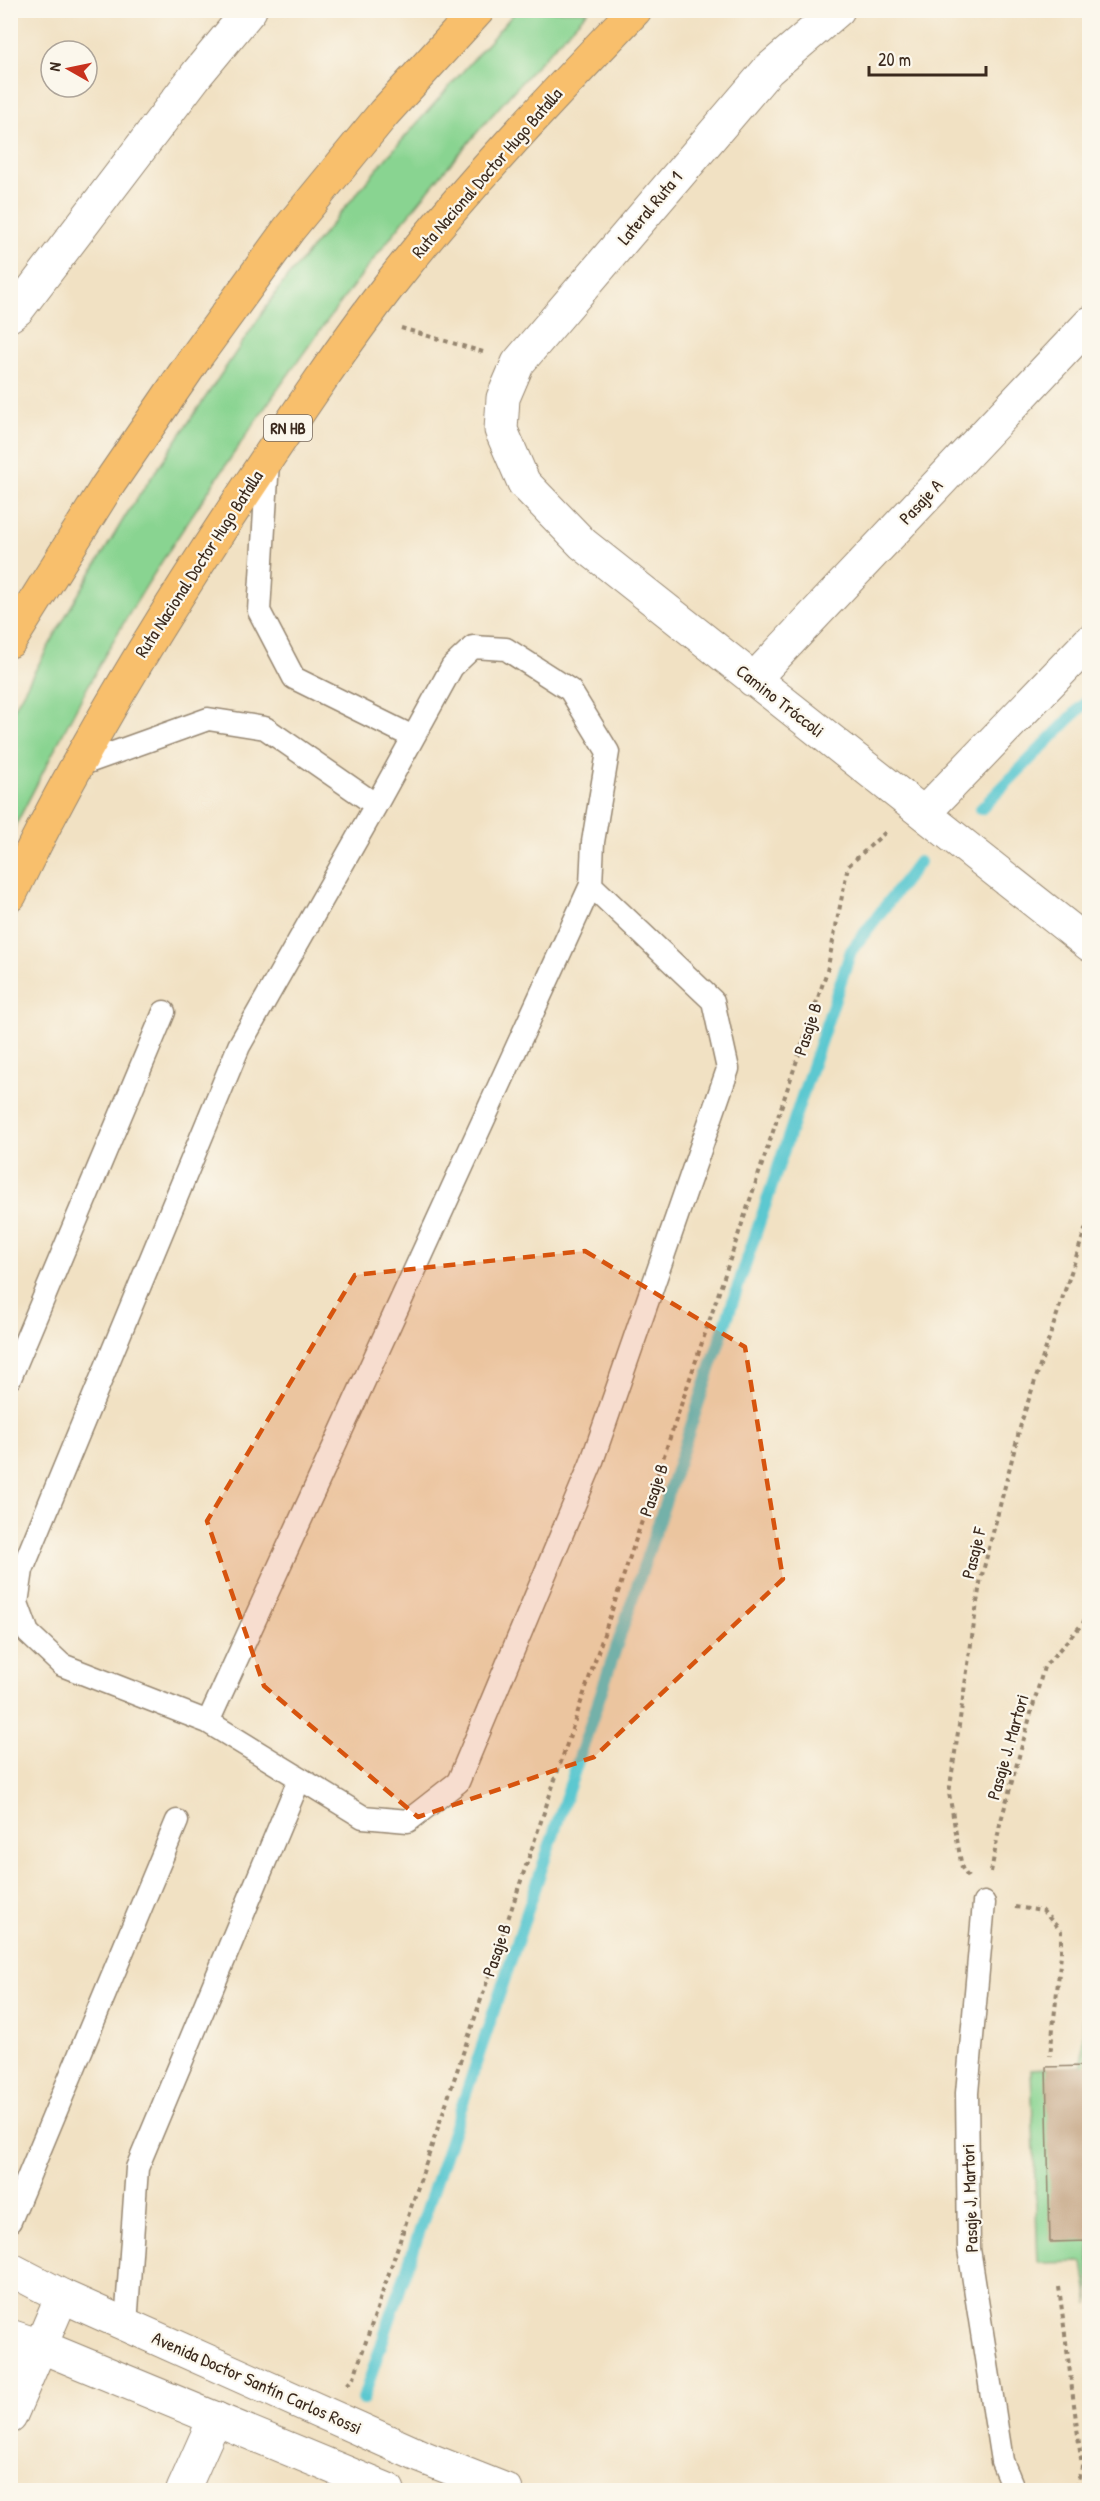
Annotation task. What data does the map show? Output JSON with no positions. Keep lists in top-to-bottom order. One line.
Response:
{"streets":{"highway":["Ruta Nacional Doctor Hugo Batalla","RN HB"],"street":["Lateral Ruta 1","Pasaje A","Camino Tróccoli","Avenida Doctor Santín Carlos Rossi"],"lane":["Pasaje J, Martori"],"path":["Pasaje B","Pasaje F","Pasaje J. Martori"]},"crossings":[["Lateral Ruta 1","Camino Tróccoli"],["Pasaje A","Camino Tróccoli"],["Camino Tróccoli","Pasaje B"],["Pasaje B","Avenida Doctor Santín Carlos Rossi"],["Pasaje F","Pasaje J. Martori"],["Pasaje F","Pasaje J, Martori"],["Pasaje J. Martori","Pasaje J, Martori"]],"scale_bar":"20 m","north":"left"}
